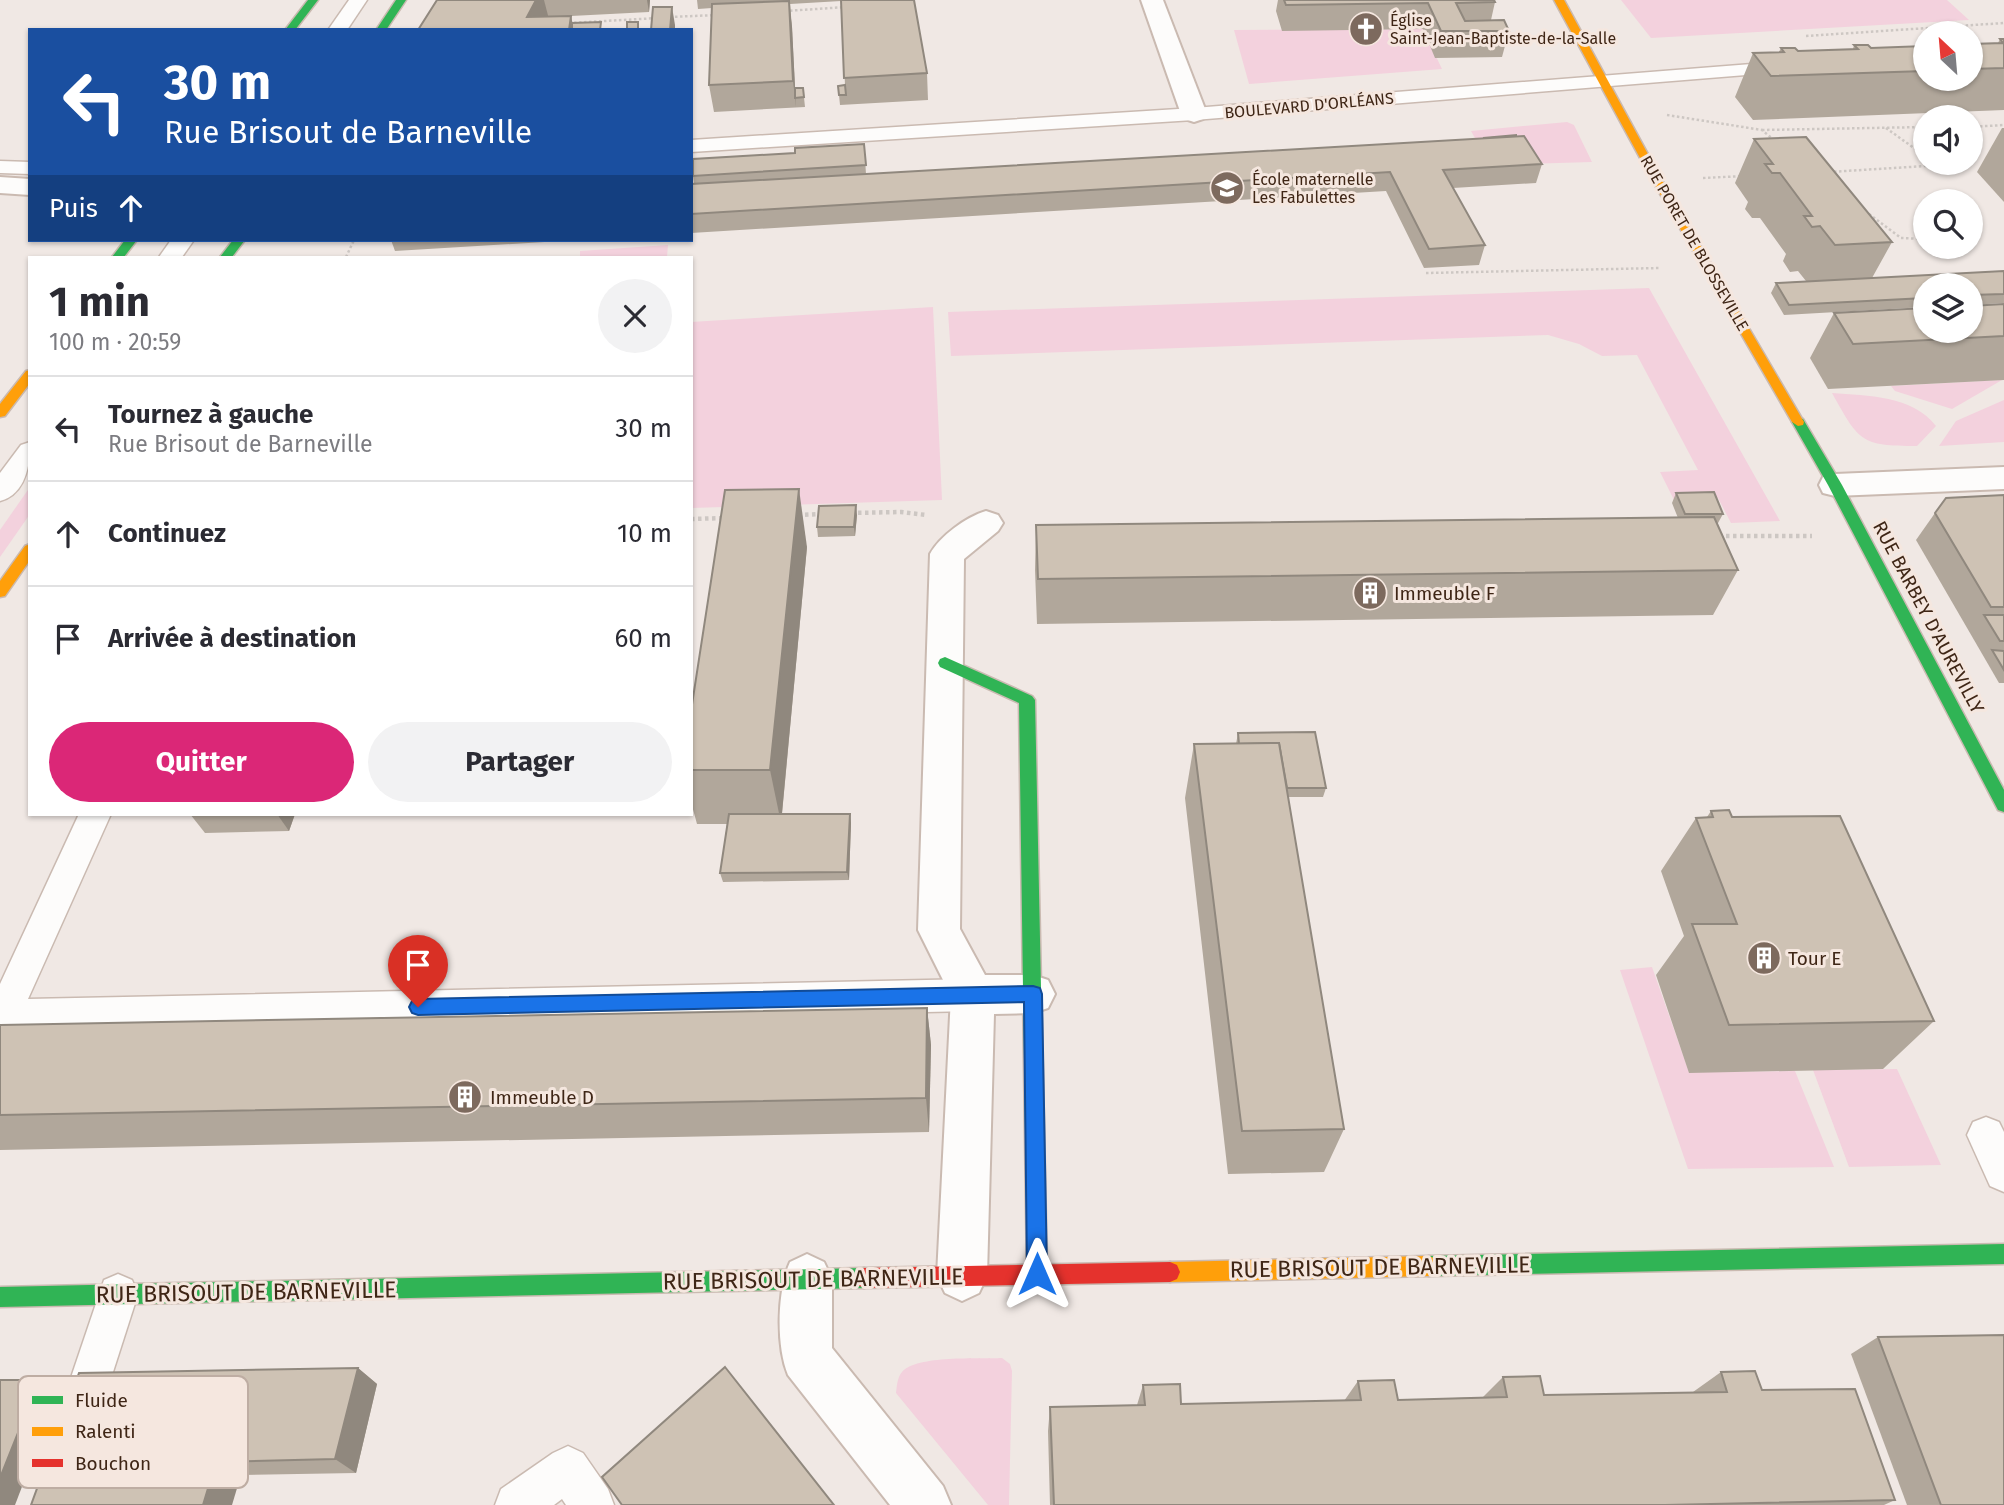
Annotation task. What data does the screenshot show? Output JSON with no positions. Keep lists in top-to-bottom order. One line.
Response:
{"streets":{"street":["RUE PORET DE BLOSSEVILLE","RUE BARBEY D'AUREVILLY","RUE BRISOUT DE BARNEVILLE"],"lane":["BOULEVARD D'ORLÉANS"]},"crossings":[["BOULEVARD D'ORLÉANS","RUE PORET DE BLOSSEVILLE"],["RUE PORET DE BLOSSEVILLE","RUE BARBEY D'AUREVILLY"]],"places":{"church":["Église Saint-Jean-Baptiste-de-la-Salle"],"school or university":["École maternelle Les Fabulettes"],"building":["Immeuble F","Tour E","Immeuble D"]},"legend":["Fluide","Ralenti","Bouchon"],"north":"top left","page":{"turn":["30 m","Rue Brisout de Barneville"],"then":"Puis","heading":["1 min","100 m · 20:59"],"list":[{"name":"Tournez à gauche","note":"Rue Brisout de Barneville","value":"30 m"},{"name":"Continuez","value":"10 m"},{"name":"Arrivée à destination","value":"60 m"}],"buttons":["Quitter","Partager"]}}
